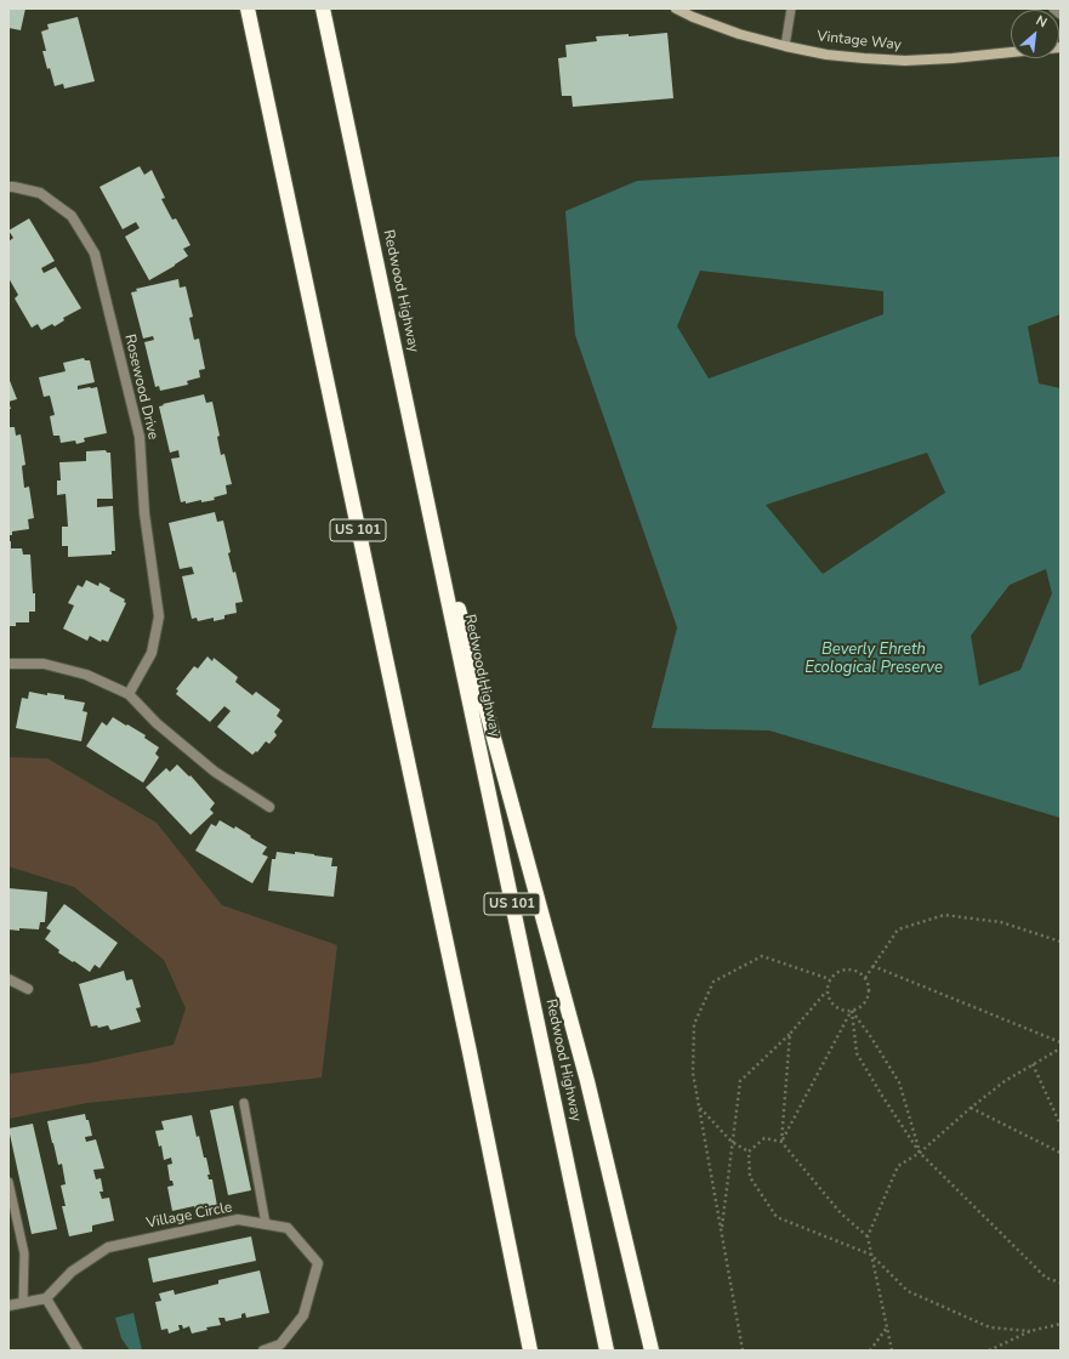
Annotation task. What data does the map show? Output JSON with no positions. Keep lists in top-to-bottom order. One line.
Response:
{"streets":{"highway":["Redwood Highway","US 101"],"street":["Vintage Way","Rosewood Drive","Village Circle"]},"water":["Beverly Ehreth Ecological Preserve"],"north":"top right"}
